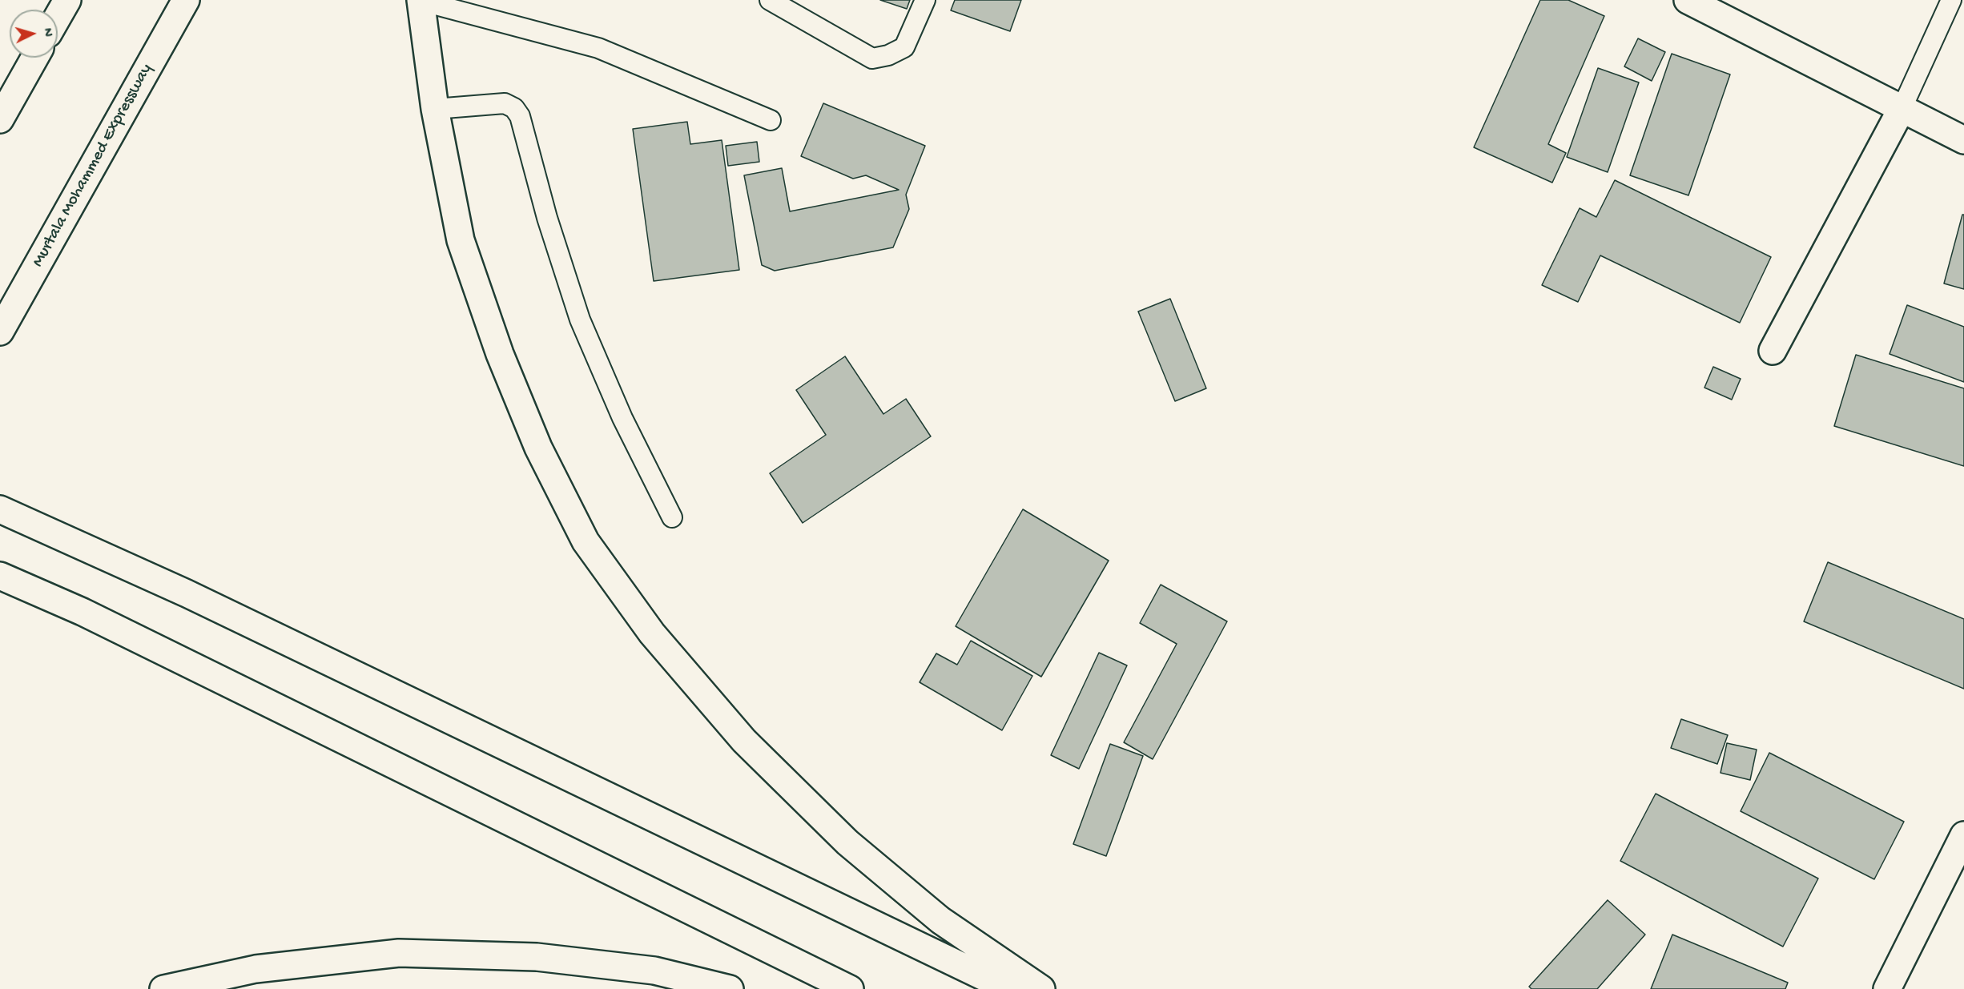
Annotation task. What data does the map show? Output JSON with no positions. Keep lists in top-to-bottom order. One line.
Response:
{"streets":{"main road":["Murtala Mohammed Expressway"]},"north":"right"}
